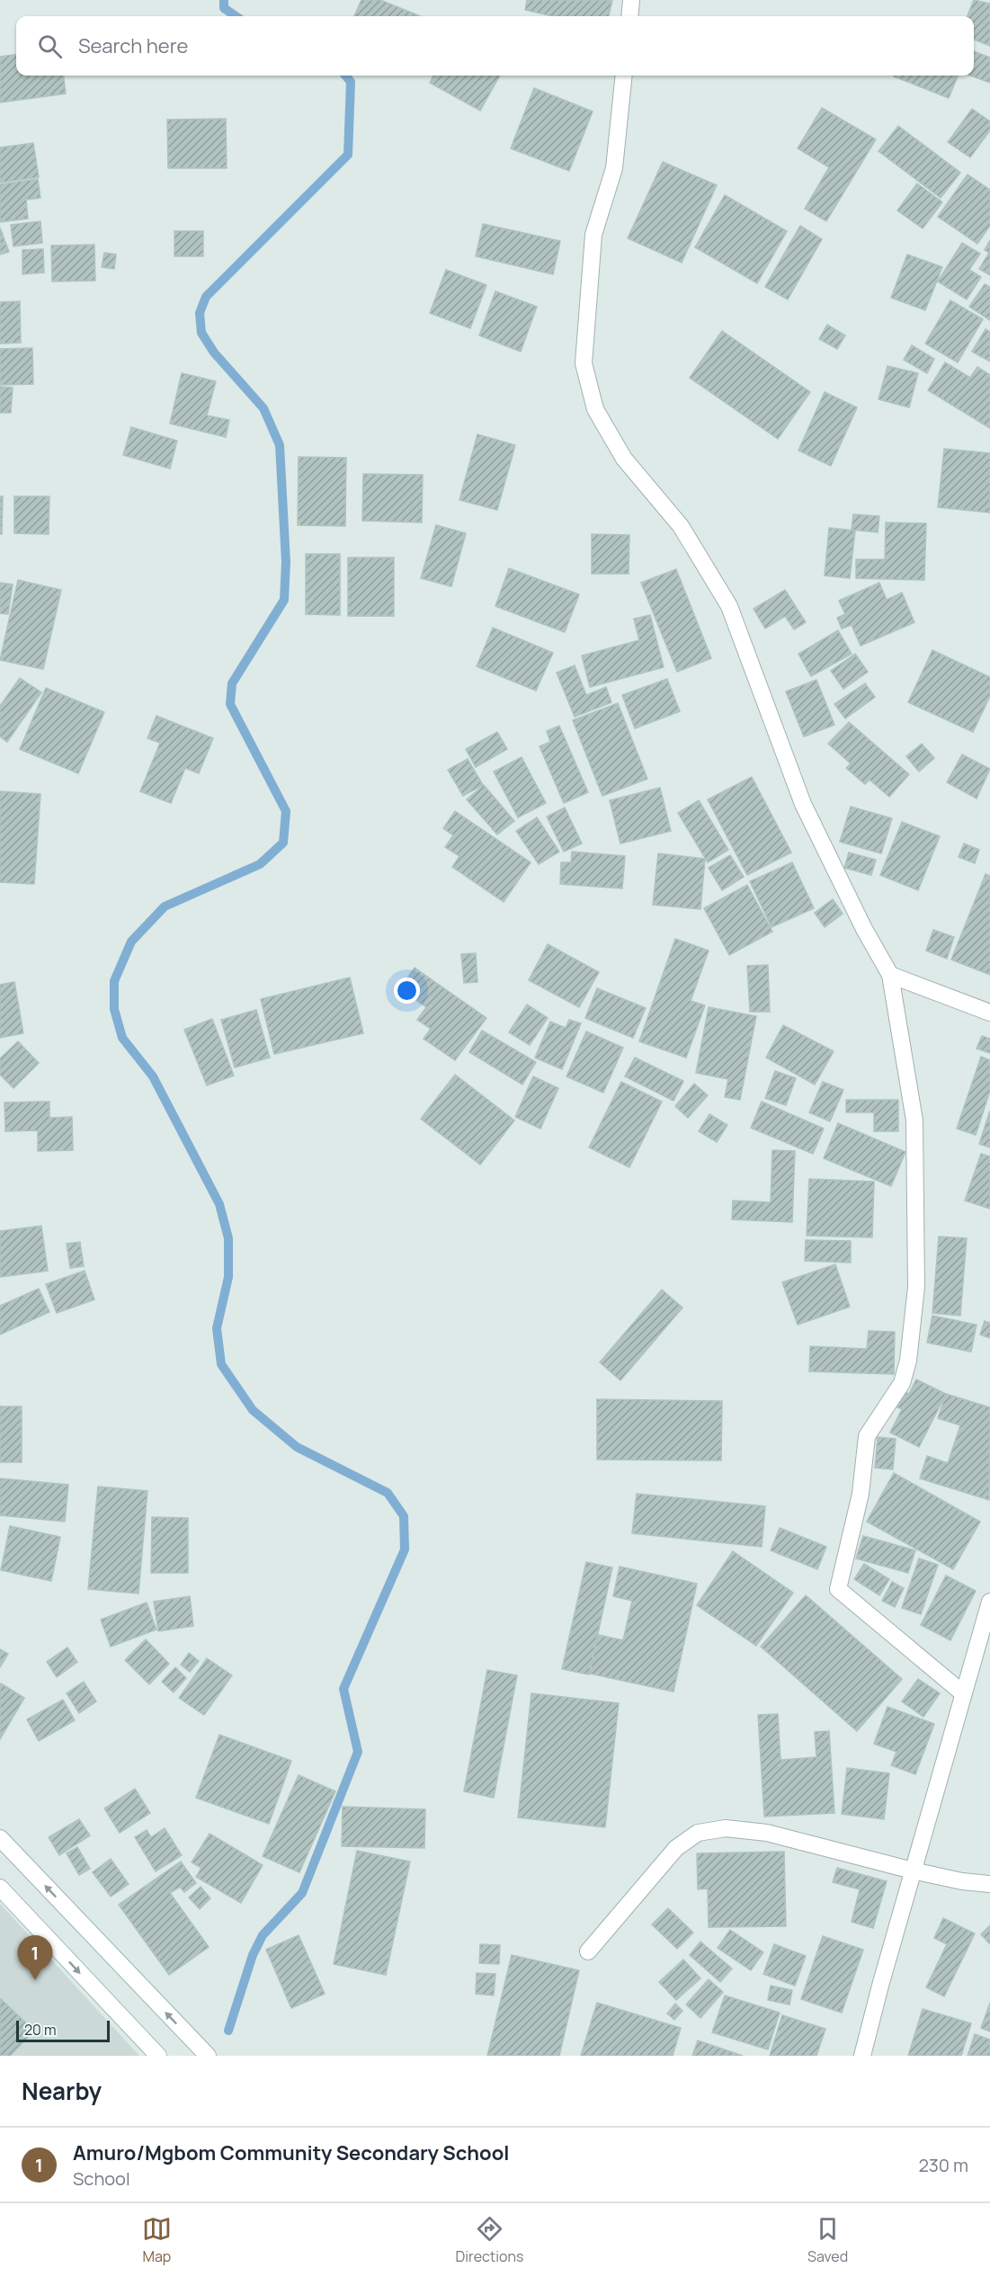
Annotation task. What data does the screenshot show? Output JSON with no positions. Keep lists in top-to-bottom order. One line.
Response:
{"scale_bar":"20 m","page":{"search":"Search here","pins":"1","scale":"20 m","heading":"Nearby","list":[{"mark":"1","name":"Amuro/Mgbom Community Secondary School","note":"School","value":"230 m"}],"nav":["Map","Directions","Saved"]}}
